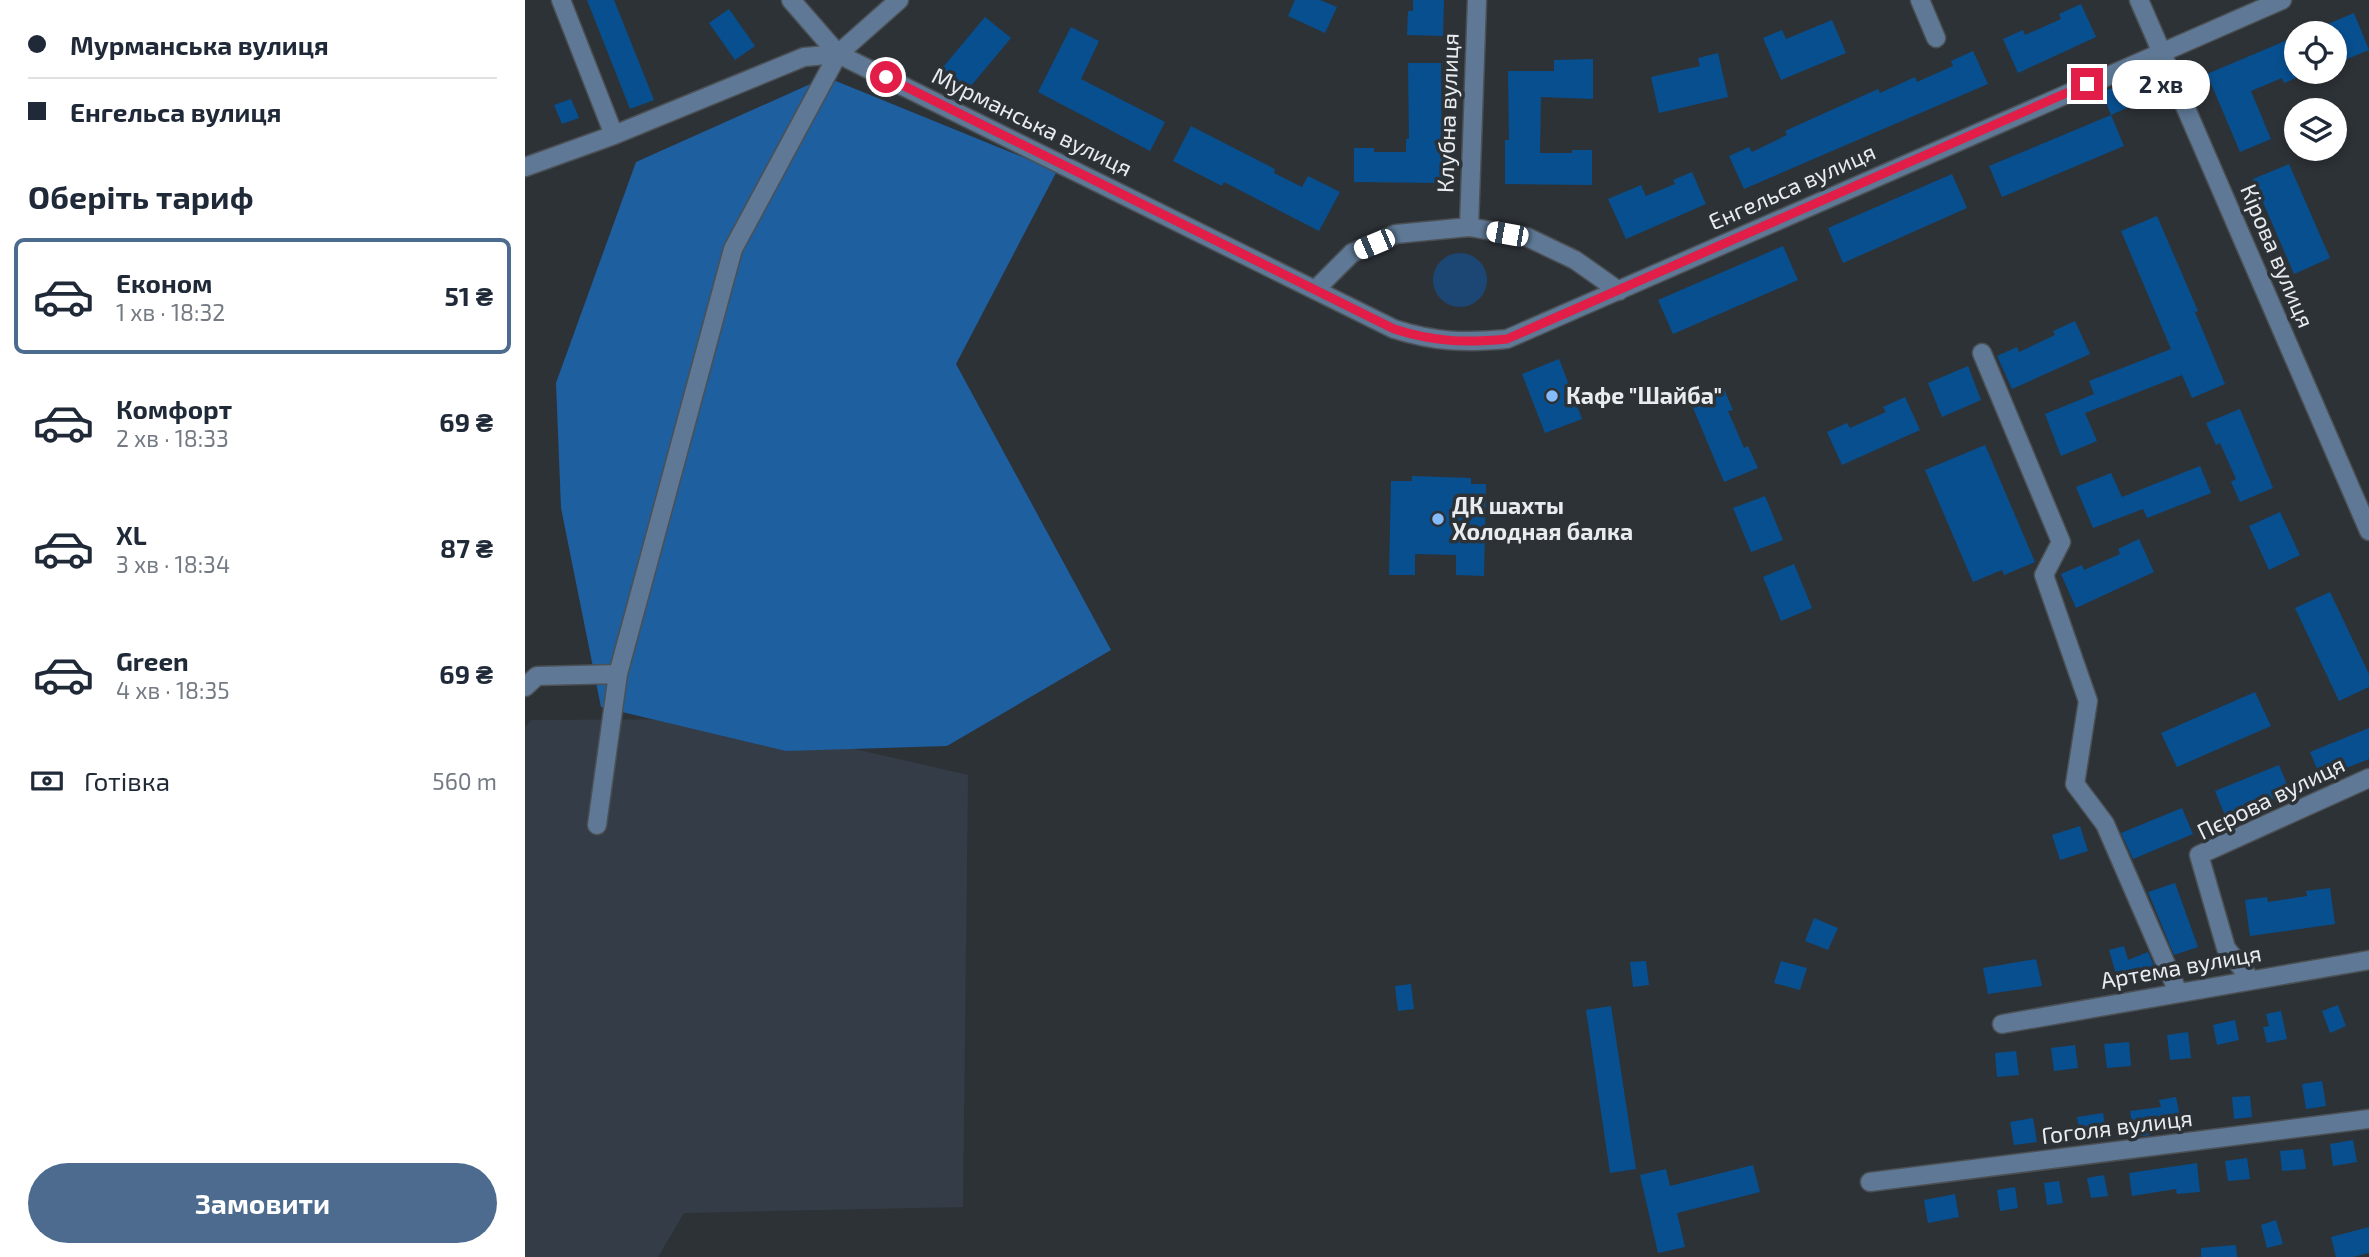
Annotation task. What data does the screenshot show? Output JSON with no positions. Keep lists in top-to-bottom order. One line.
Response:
{"streets":{"street":["Клубна вулиця","Мурманська вулиця","Енгельса вулиця","Кірова вулиця","Пєрова вулиця","Артема вулиця","Гоголя вулиця"]},"crossings":[["Мурманська вулиця","Енгельса вулиця"],["Енгельса вулиця","Кірова вулиця"],["Пєрова вулиця","Артема вулиця"]],"places":["Кафе \"Шайба\"","ДК шахты Холодная балка"],"page":{"banner":["Мурманська вулиця","Енгельса вулиця"],"bubble":"2 хв","heading":"Оберіть тариф","list":[{"name":"Економ","note":"1 хв · 18:32","value":"51 ₴"},{"name":"Комфорт","note":"2 хв · 18:33","value":"69 ₴"},{"name":"XL","note":"3 хв · 18:34","value":"87 ₴"},{"name":"Green","note":"4 хв · 18:35","value":"69 ₴"}],"pay":["Готівка","560 m"],"buttons":"Замовити"}}
